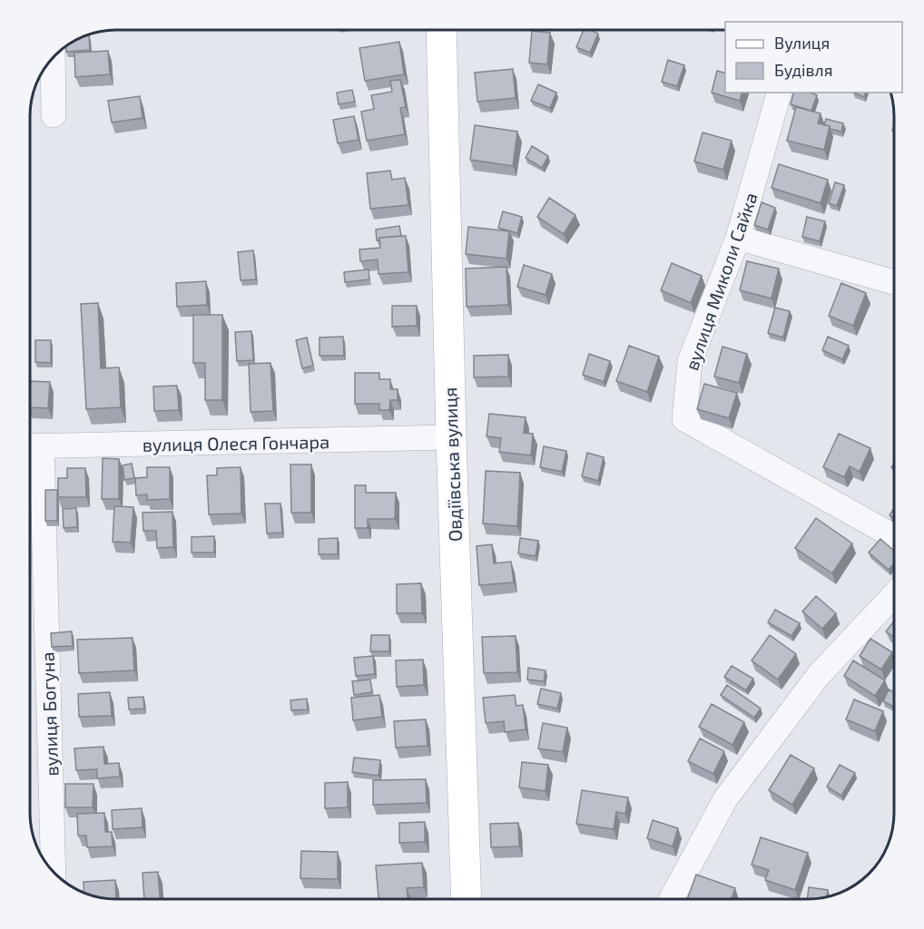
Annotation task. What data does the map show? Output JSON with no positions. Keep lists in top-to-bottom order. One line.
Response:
{"streets":{"main road":["Овдіївська вулиця"],"street":["вулиця Миколи Сайка","вулиця Олеся Гончара","вулиця Богуна"]},"crossings":[["вулиця Олеся Гончара","Овдіївська вулиця"],["вулиця Олеся Гончара","вулиця Богуна"]],"legend":["Вулиця","Будівля"]}
